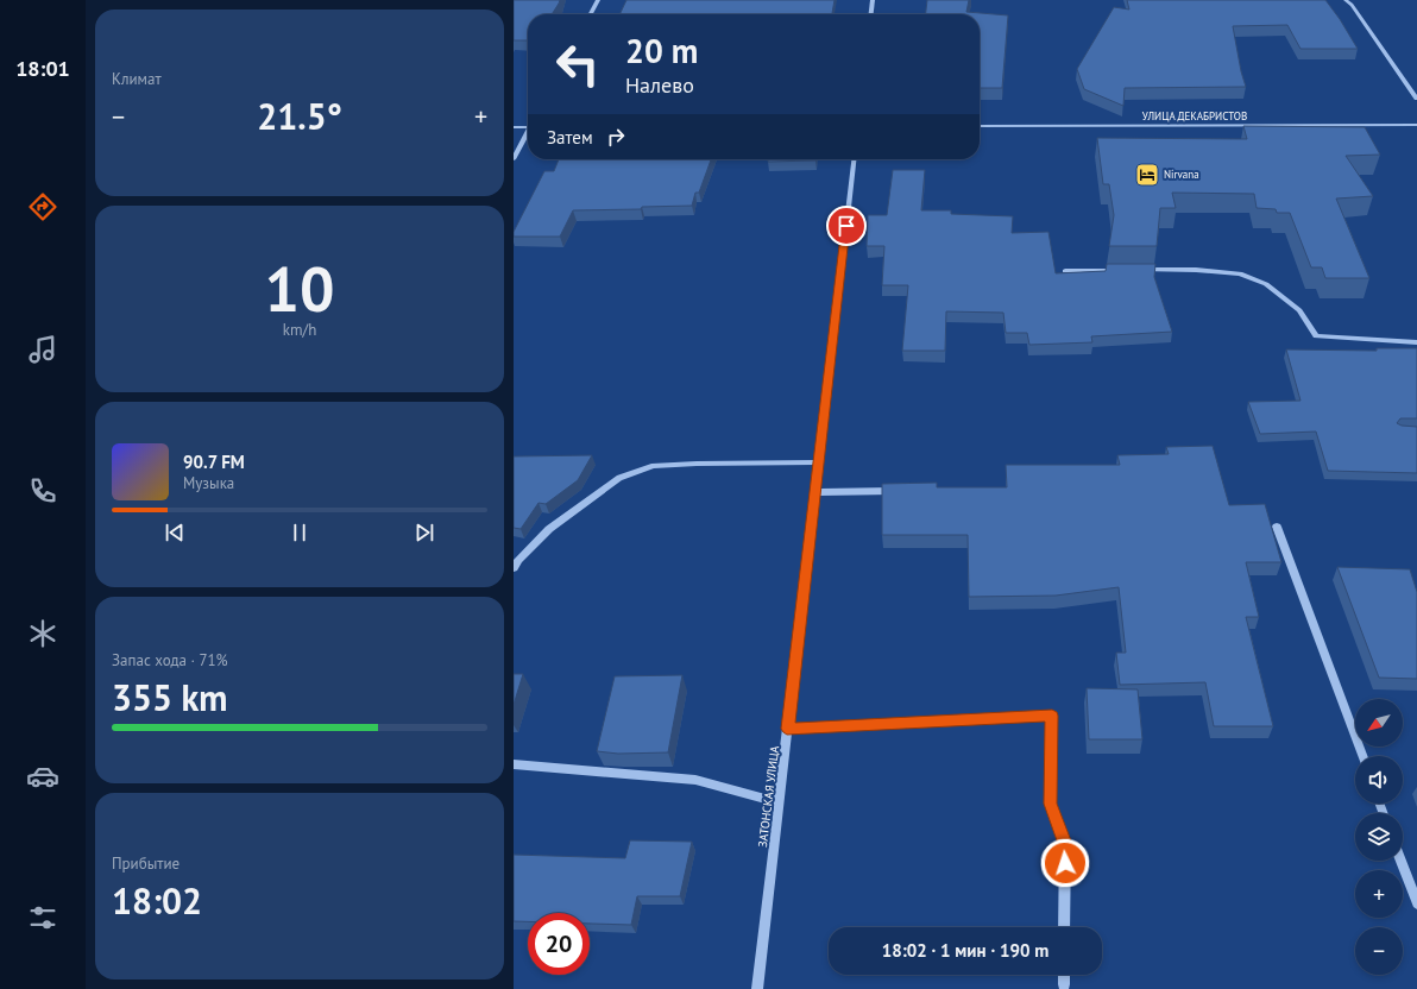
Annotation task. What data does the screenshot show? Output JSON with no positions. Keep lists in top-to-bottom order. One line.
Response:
{"streets":{"street":["УЛИЦА ДЕКАБРИСТОВ","ЗАТОНСКАЯ УЛИЦА"]},"places":{"hotel":["Nirvana"]},"north":"bottom left","page":{"tabs":"18:01","tile":["Климат",["10","km/h"],["Запас хода · 71%","355 km"],["Прибытие","18:02"]],"turn":["20 m","Налево"],"heat":["−","21.5°","+"],"then":"Затем","song":["90.7 FM","Музыка"],"map_buttons":["+","−"],"limit":"20","trip":"18:02 · 1 мин · 190 m"}}
